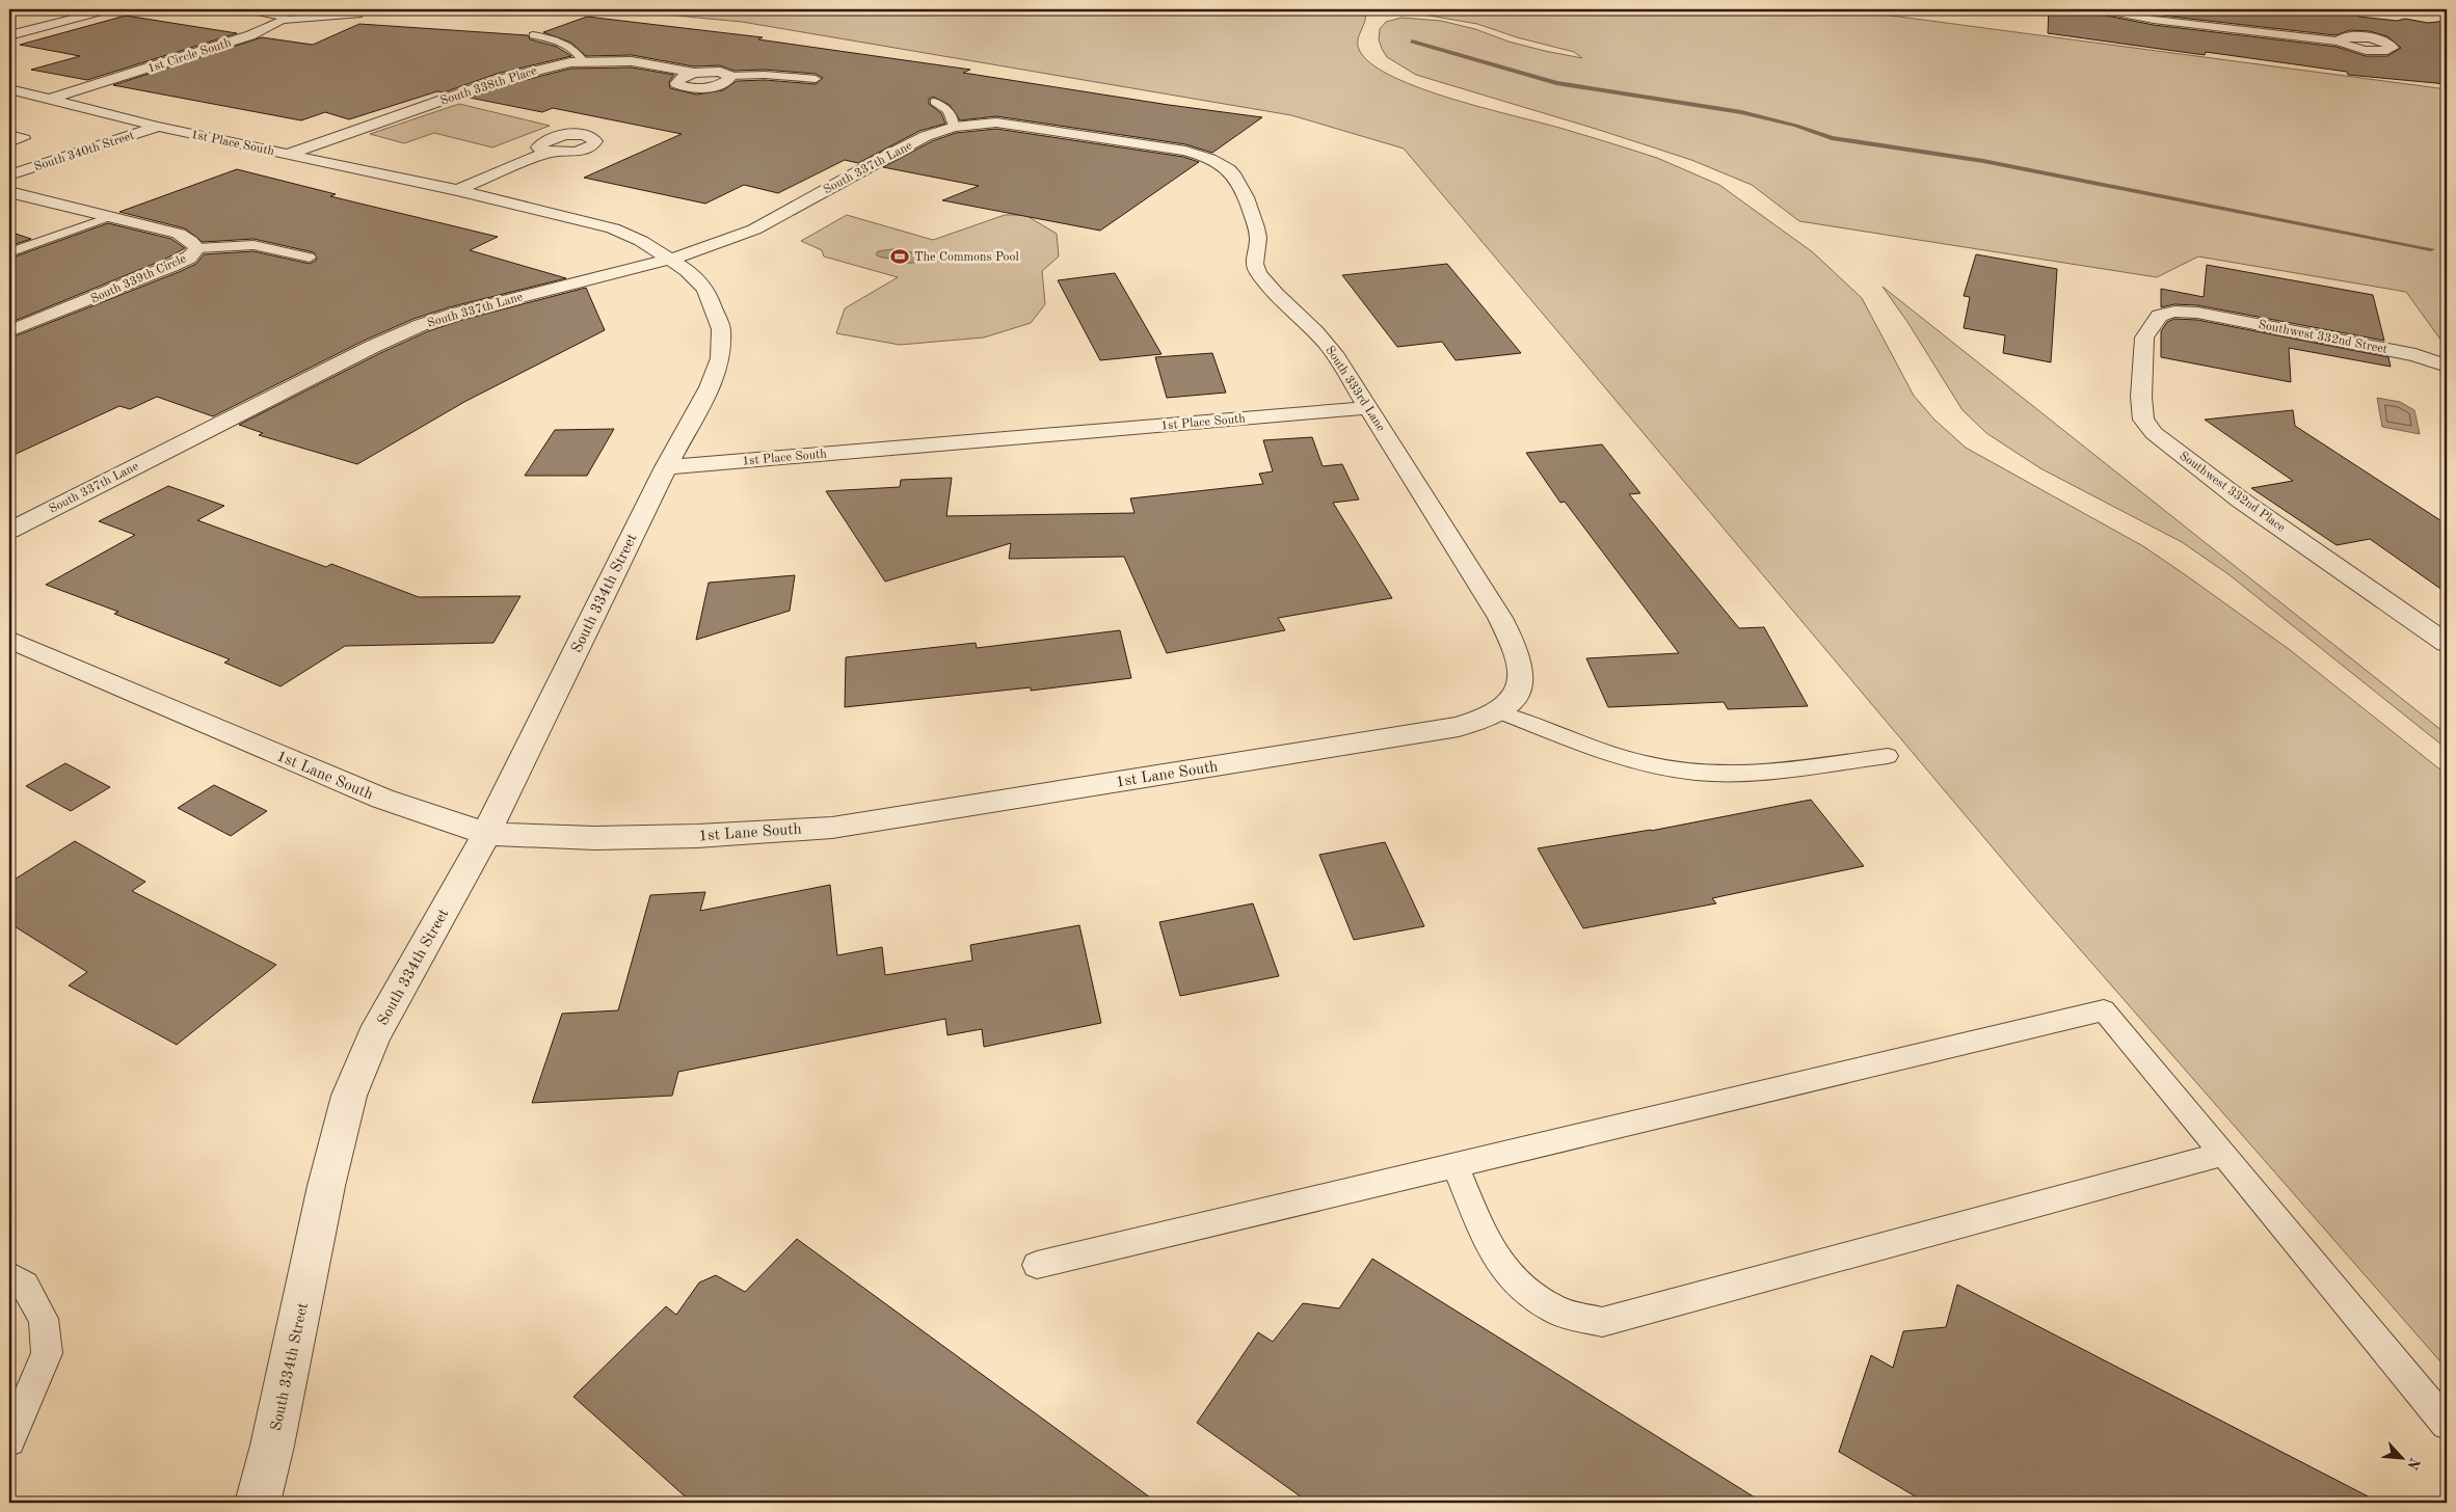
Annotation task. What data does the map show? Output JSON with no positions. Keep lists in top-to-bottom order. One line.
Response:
{"streets":{"street":["1st Circle South","South 338th Place","1st Place South","South 340th Street","South 337th Lane","South 339th Circle","Southwest 332nd Street","South 333rd Lane","Southwest 332nd Place","South 334th Street","1st Lane South"]},"crossings":[["1st Circle South","1st Place South"],["South 338th Place","1st Place South"],["1st Place South","South 340th Street"],["1st Place South","South 337th Lane"],["1st Place South","South 333rd Lane"],["1st Place South","South 334th Street"],["South 337th Lane","South 333rd Lane"],["Southwest 332nd Street","Southwest 332nd Place"],["South 333rd Lane","1st Lane South"],["South 334th Street","1st Lane South"]],"places":{"sports":["The Commons Pool"]},"north":"bottom right"}
